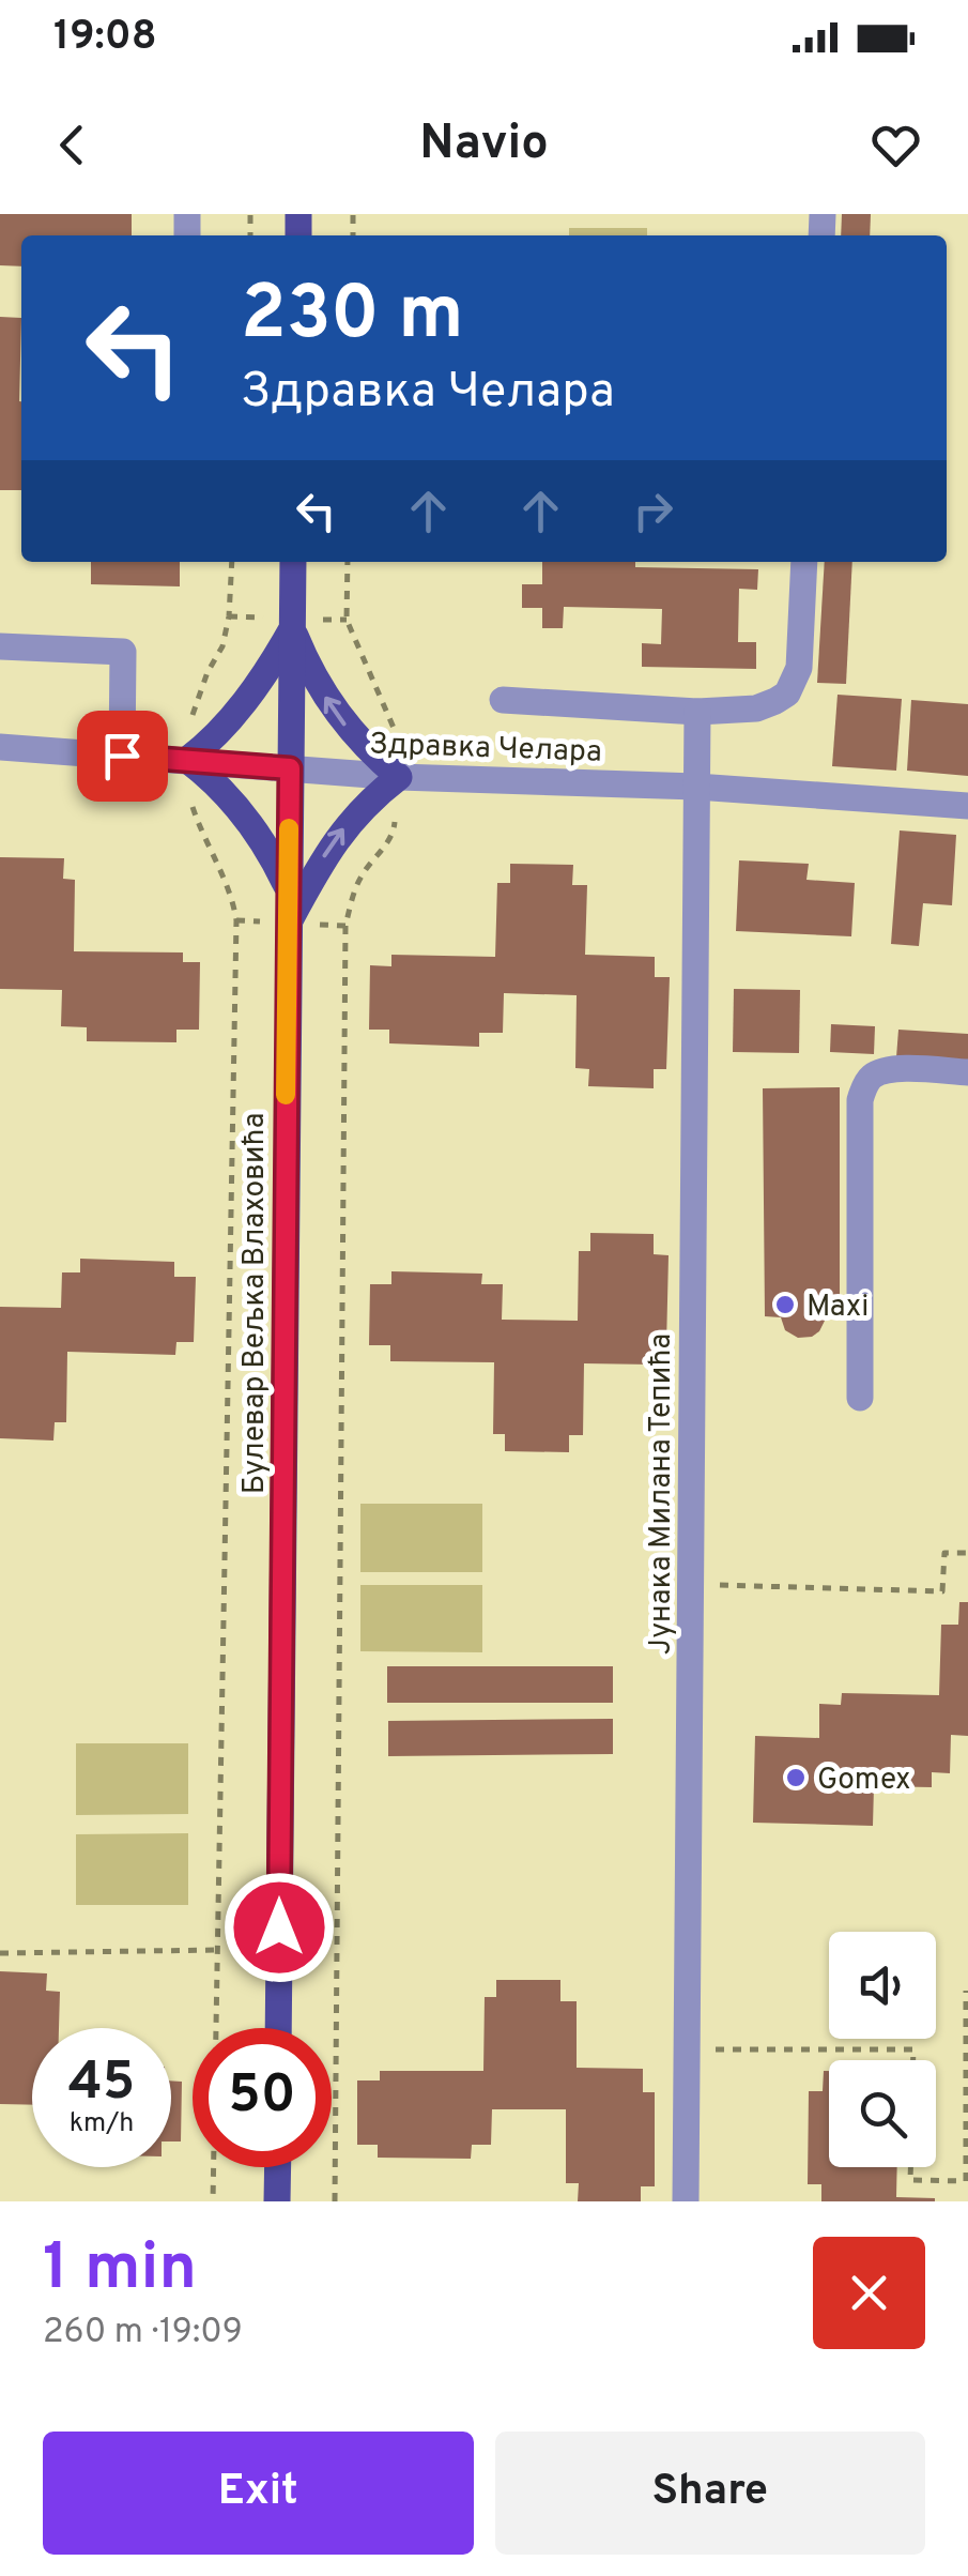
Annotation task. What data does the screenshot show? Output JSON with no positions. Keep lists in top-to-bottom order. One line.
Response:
{"streets":{"main road":["Булевар Вељка Влаховића"],"street":["Здравка Челара","Јунака Милана Тепића"]},"crossings":[["Здравка Челара","Булевар Вељка Влаховића"],["Здравка Челара","Јунака Милана Тепића"]],"places":["Maxi","Gomex"],"page":{"status":"19:08","header":"Navio","turn":["230 m","Здравка Челара"],"speed":"45 km/h","limit":"50","heading":["1 min","260 m · 19:09"],"buttons":["Exit","Share"]}}
